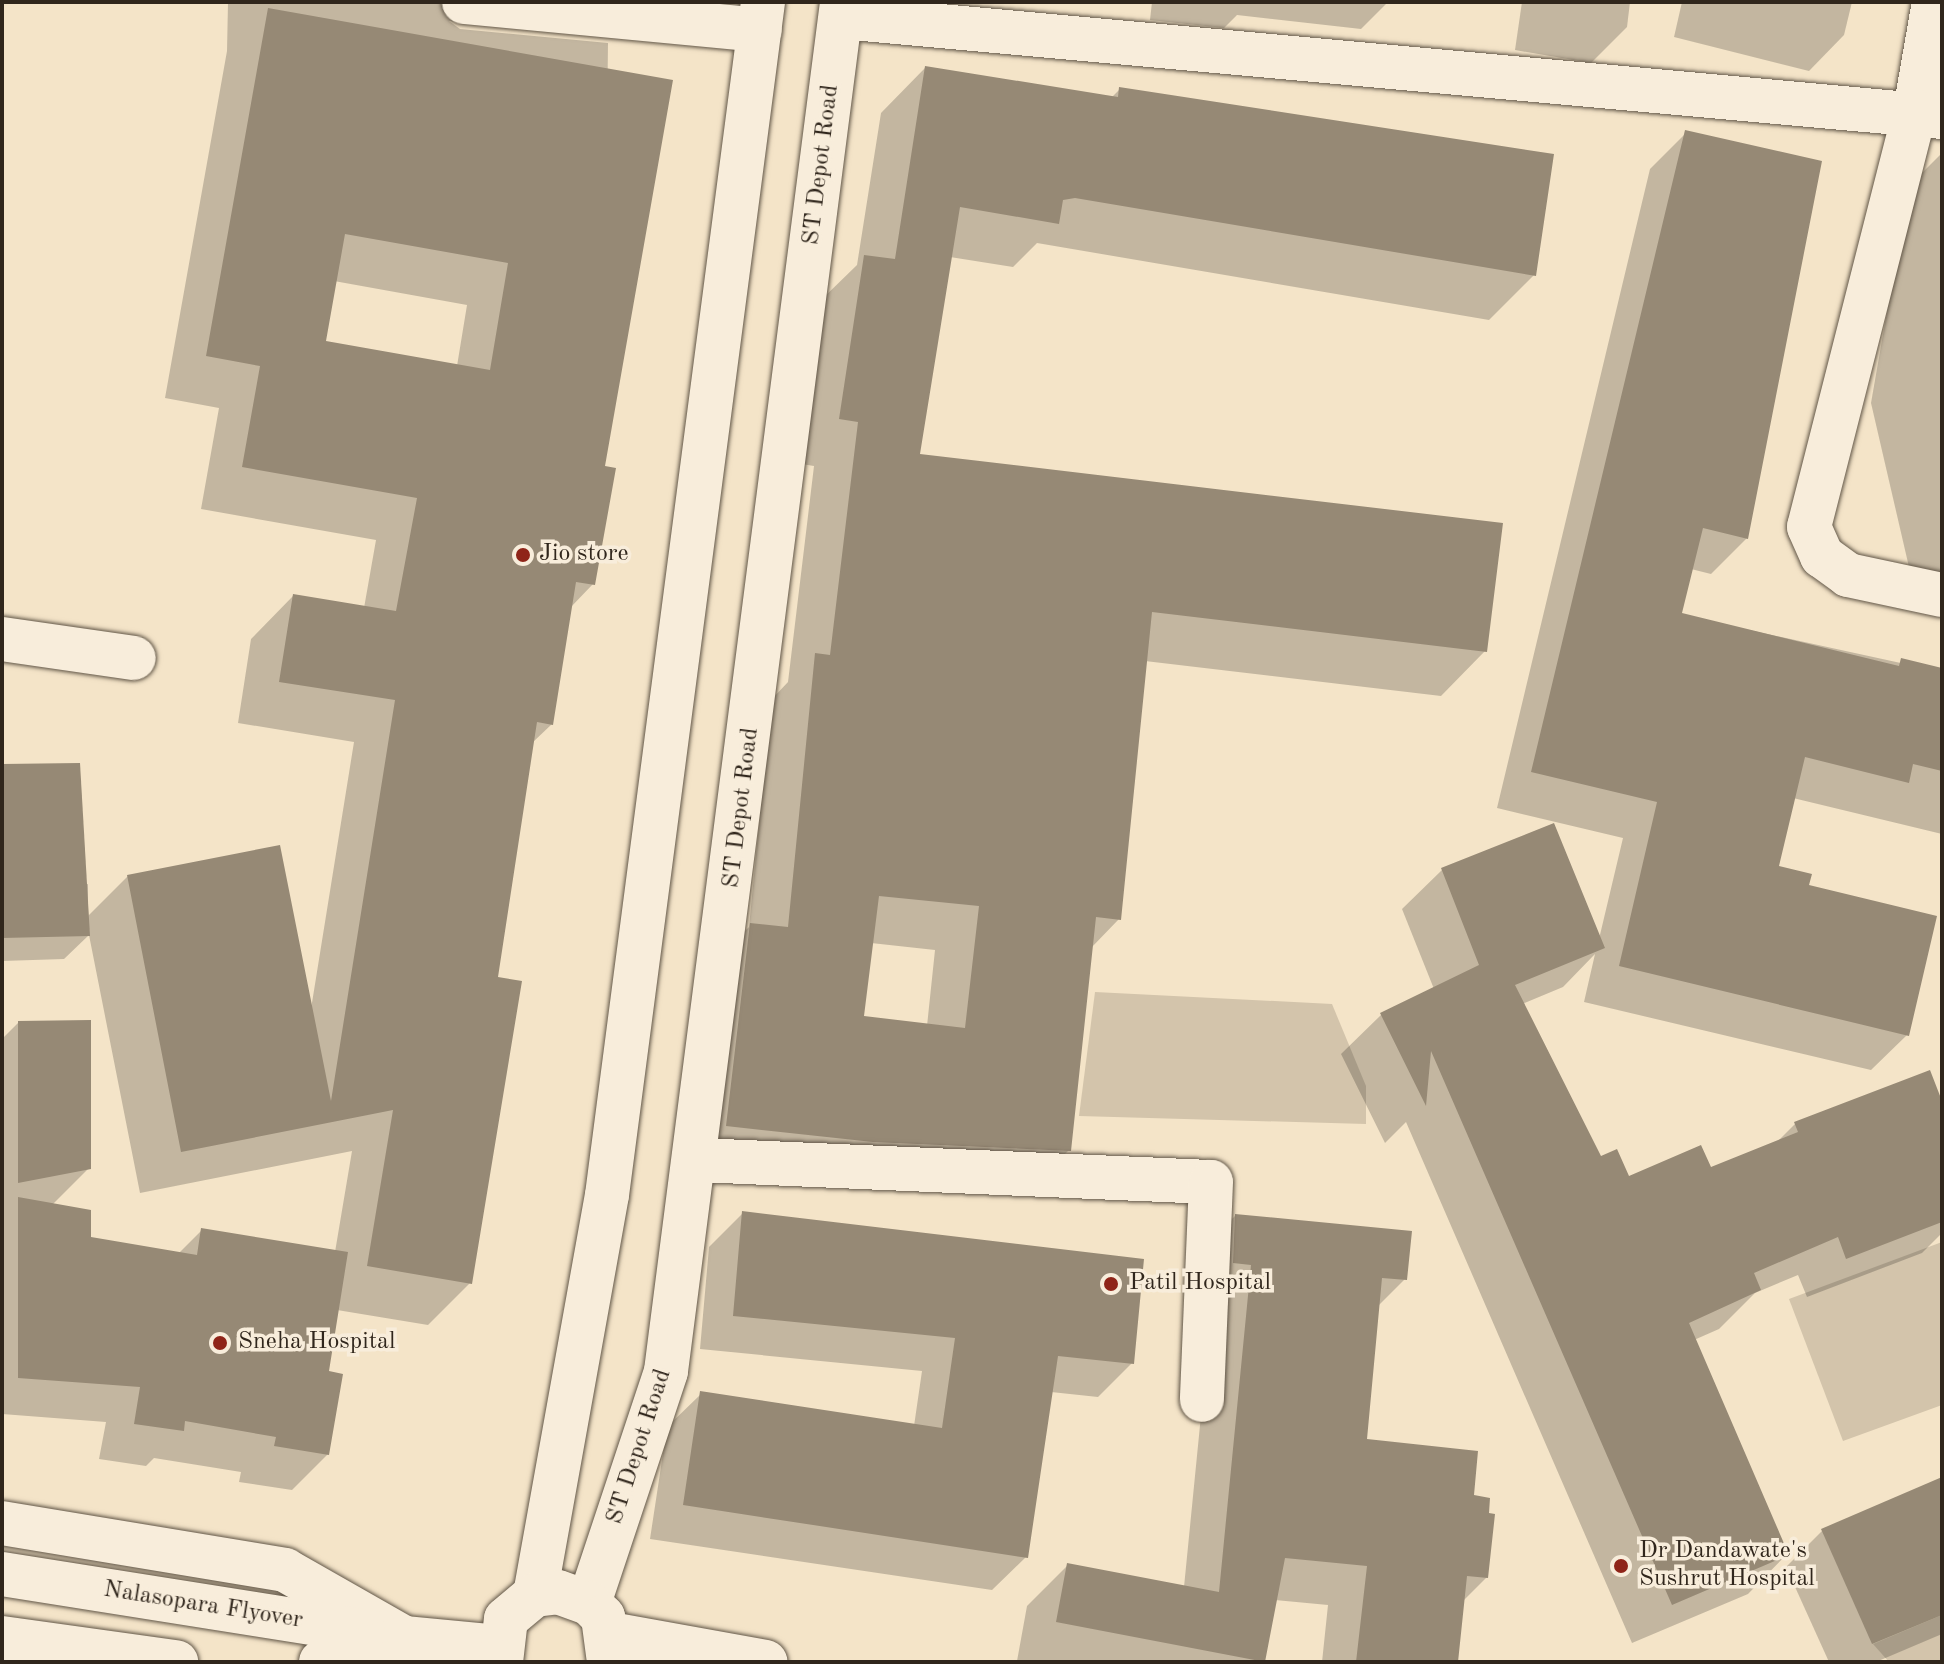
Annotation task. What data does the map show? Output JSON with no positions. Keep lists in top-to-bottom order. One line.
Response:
{"streets":{"street":["ST Depot Road","Nalasopara Flyover"]},"places":["Jio store","Patil Hospital","Sneha Hospital","Dr Dandawate's Sushrut Hospital"]}
